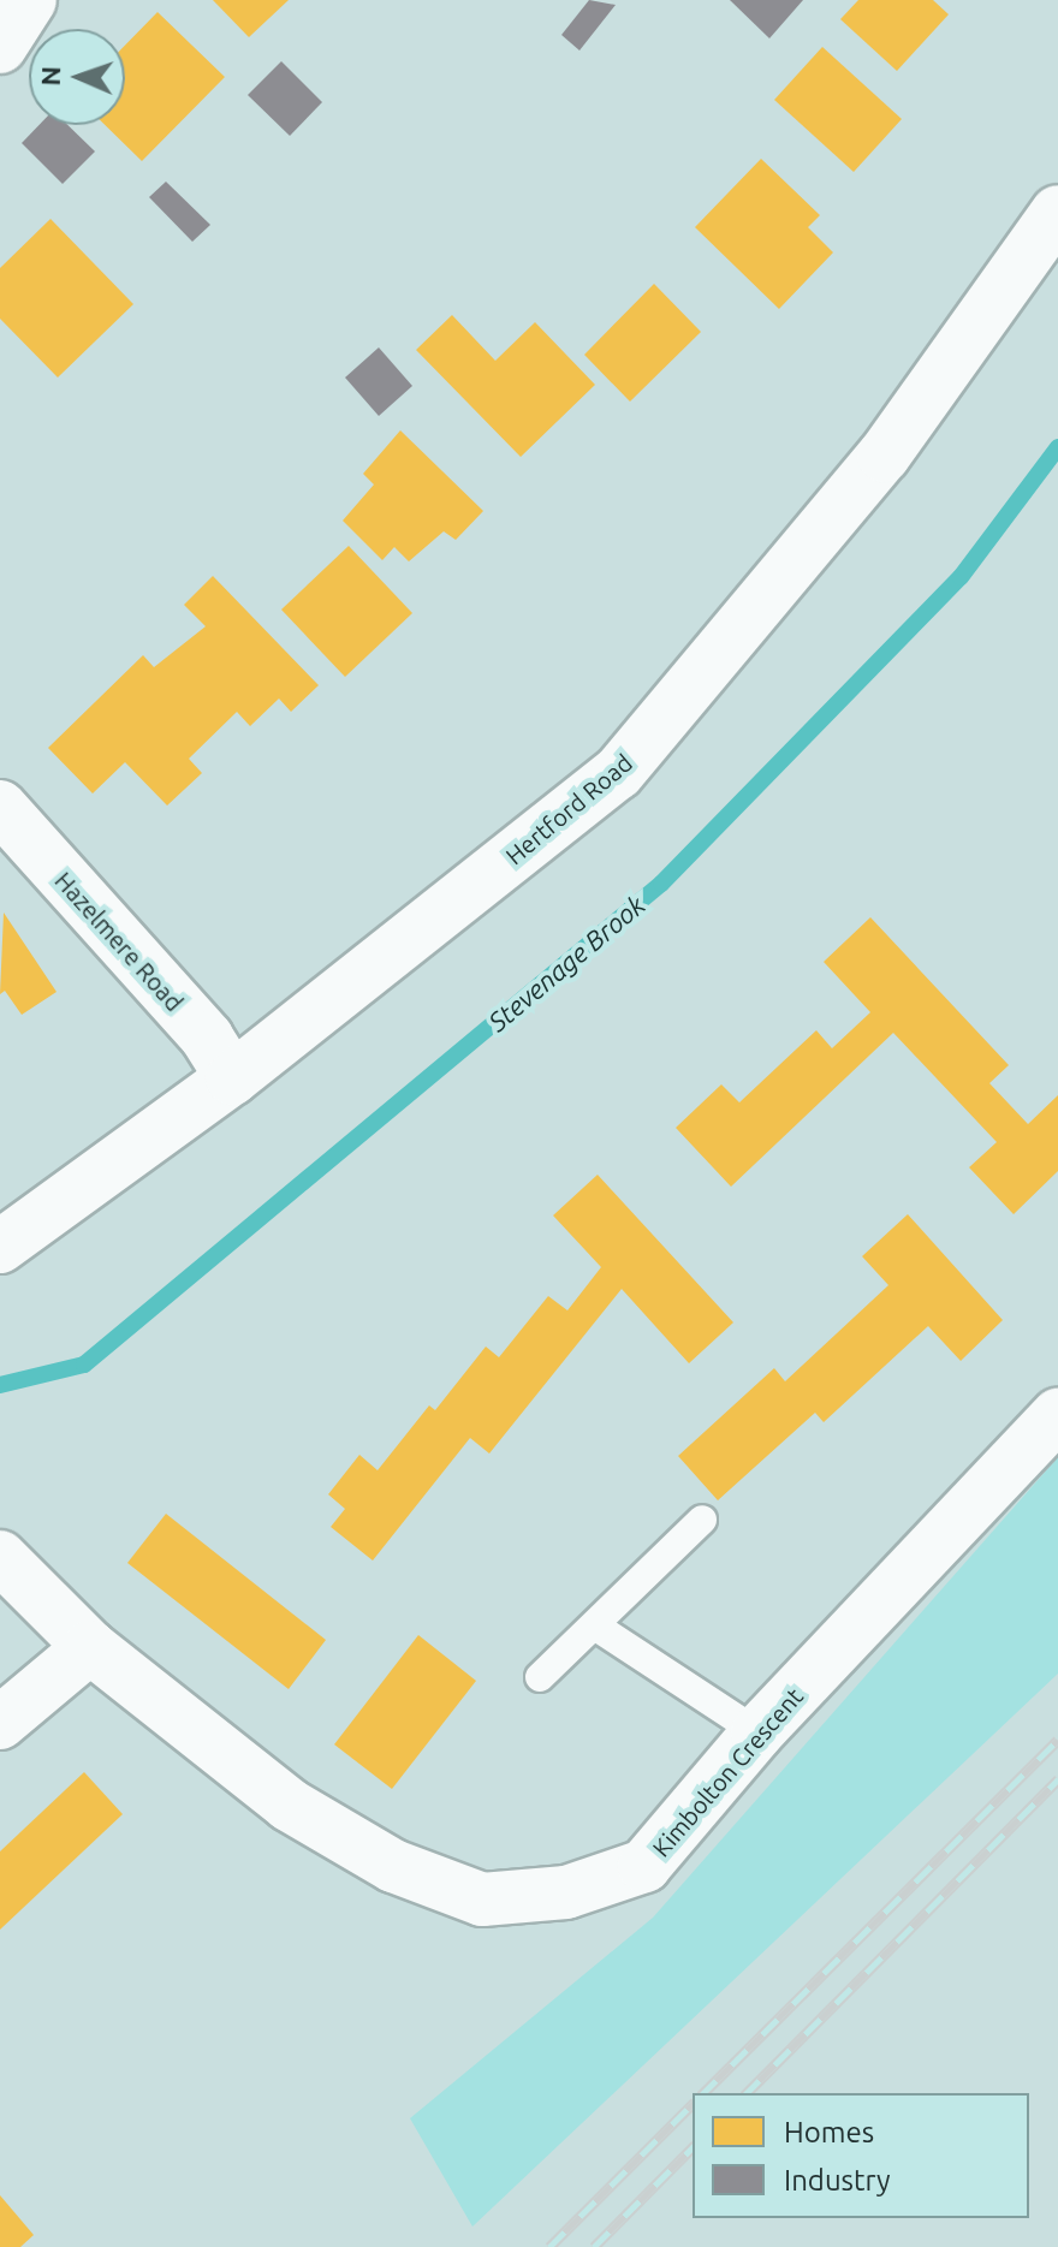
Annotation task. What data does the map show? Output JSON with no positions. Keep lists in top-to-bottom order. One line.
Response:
{"streets":{"street":["Hertford Road","Hazelmere Road","Kimbolton Crescent"]},"crossings":[["Hertford Road","Hazelmere Road"]],"water":["Stevenage Brook"],"legend":["Homes","Industry"],"north":"left"}
